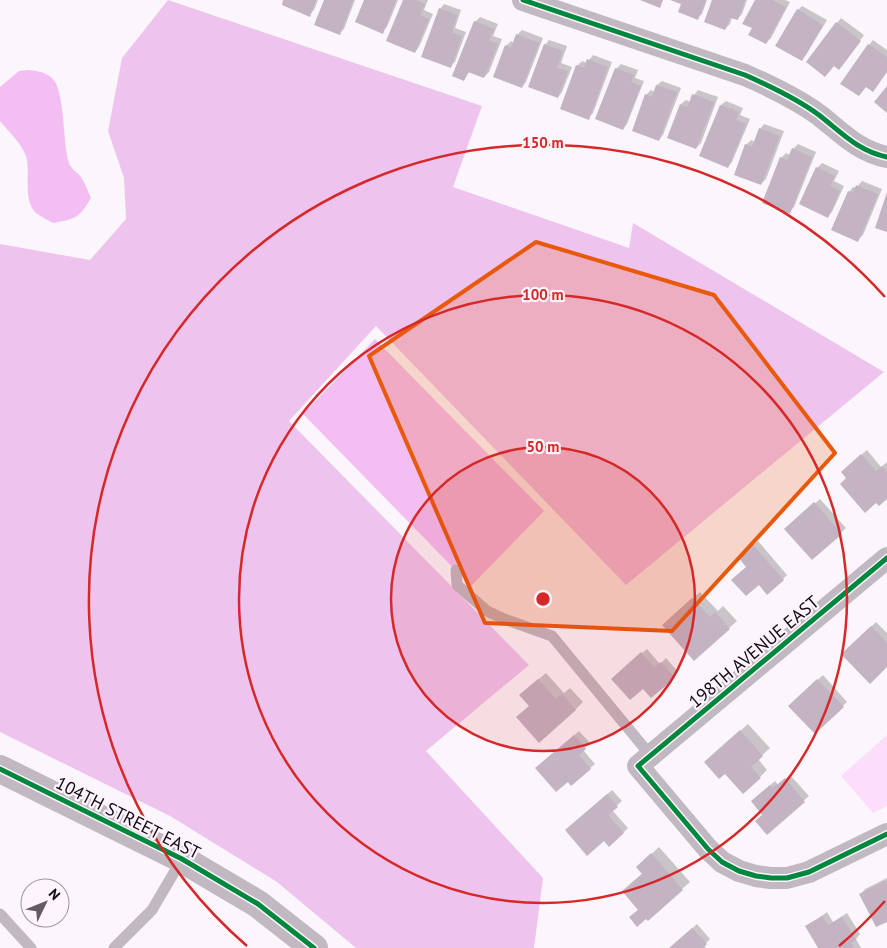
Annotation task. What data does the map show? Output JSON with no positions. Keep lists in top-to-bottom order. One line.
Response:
{"streets":{"street":["198TH AVENUE EAST","104TH STREET EAST"]},"north":"top right","rings":["150 m","100 m","50 m"]}
